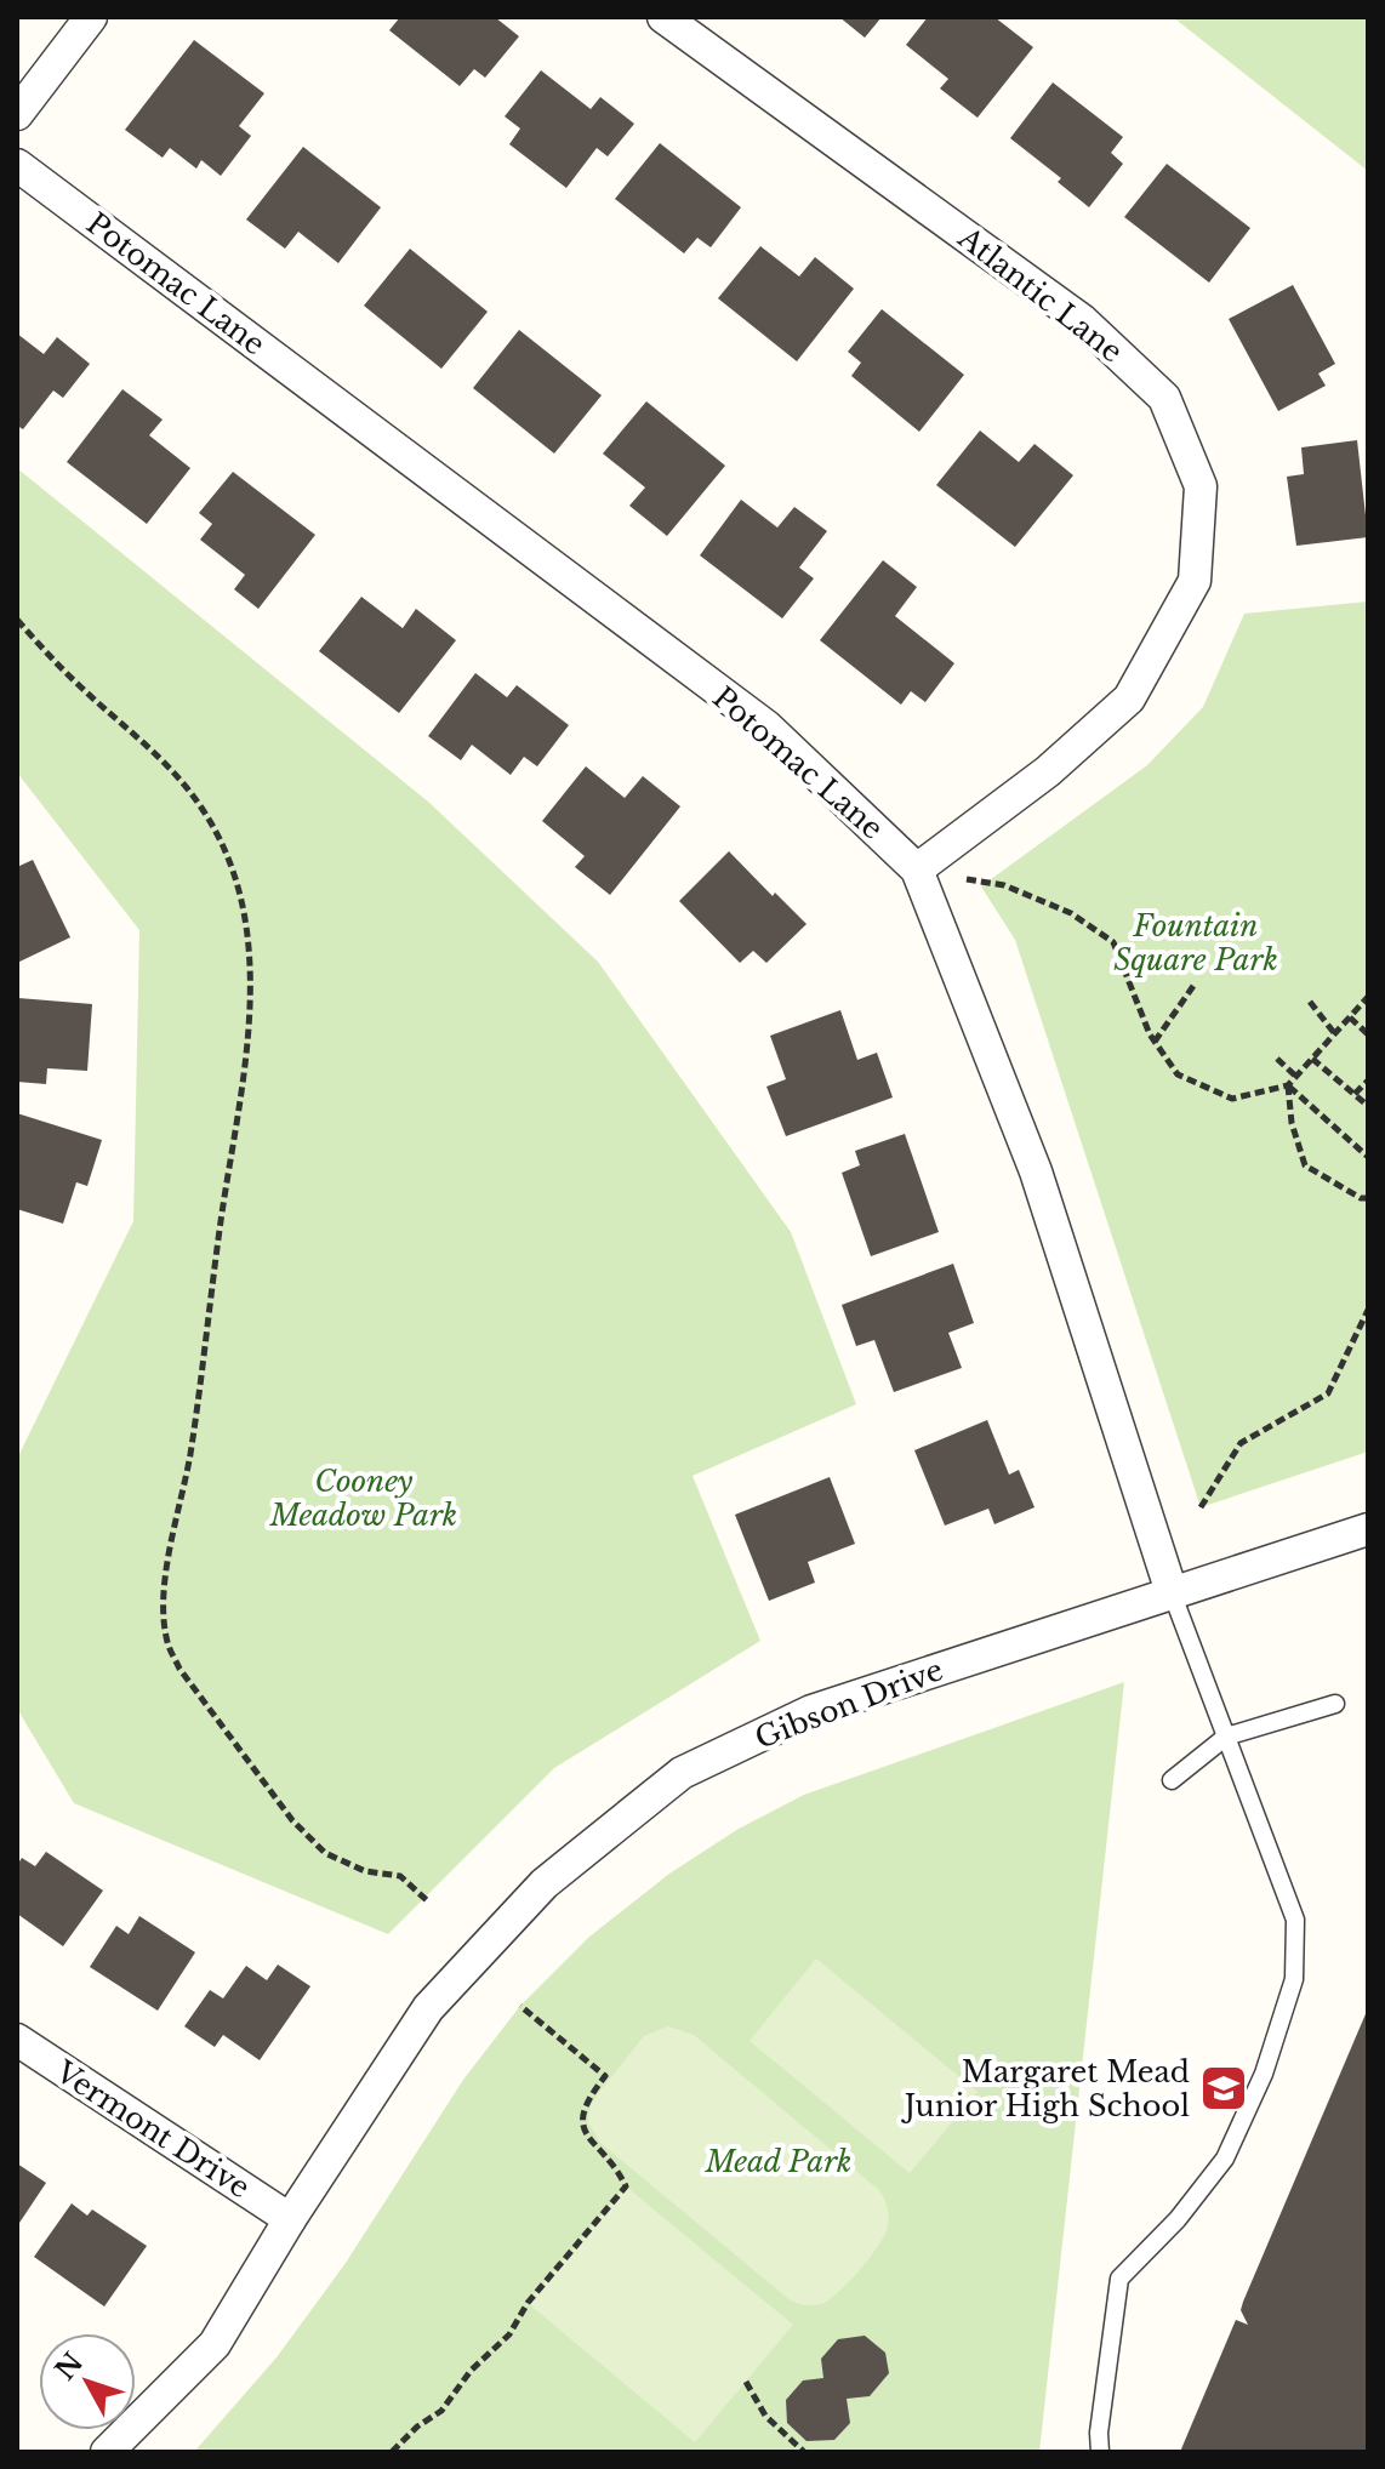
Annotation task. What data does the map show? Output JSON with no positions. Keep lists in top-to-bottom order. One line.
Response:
{"streets":{"street":["Potomac Lane","Atlantic Lane","Gibson Drive","Vermont Drive"]},"crossings":[["Potomac Lane","Atlantic Lane"],["Potomac Lane","Gibson Drive"],["Gibson Drive","Vermont Drive"]],"parks":["Fountain Square Park","Cooney Meadow Park","Mead Park"],"places":{"school or university":["Margaret Mead Junior High School"]},"north":"top left"}
